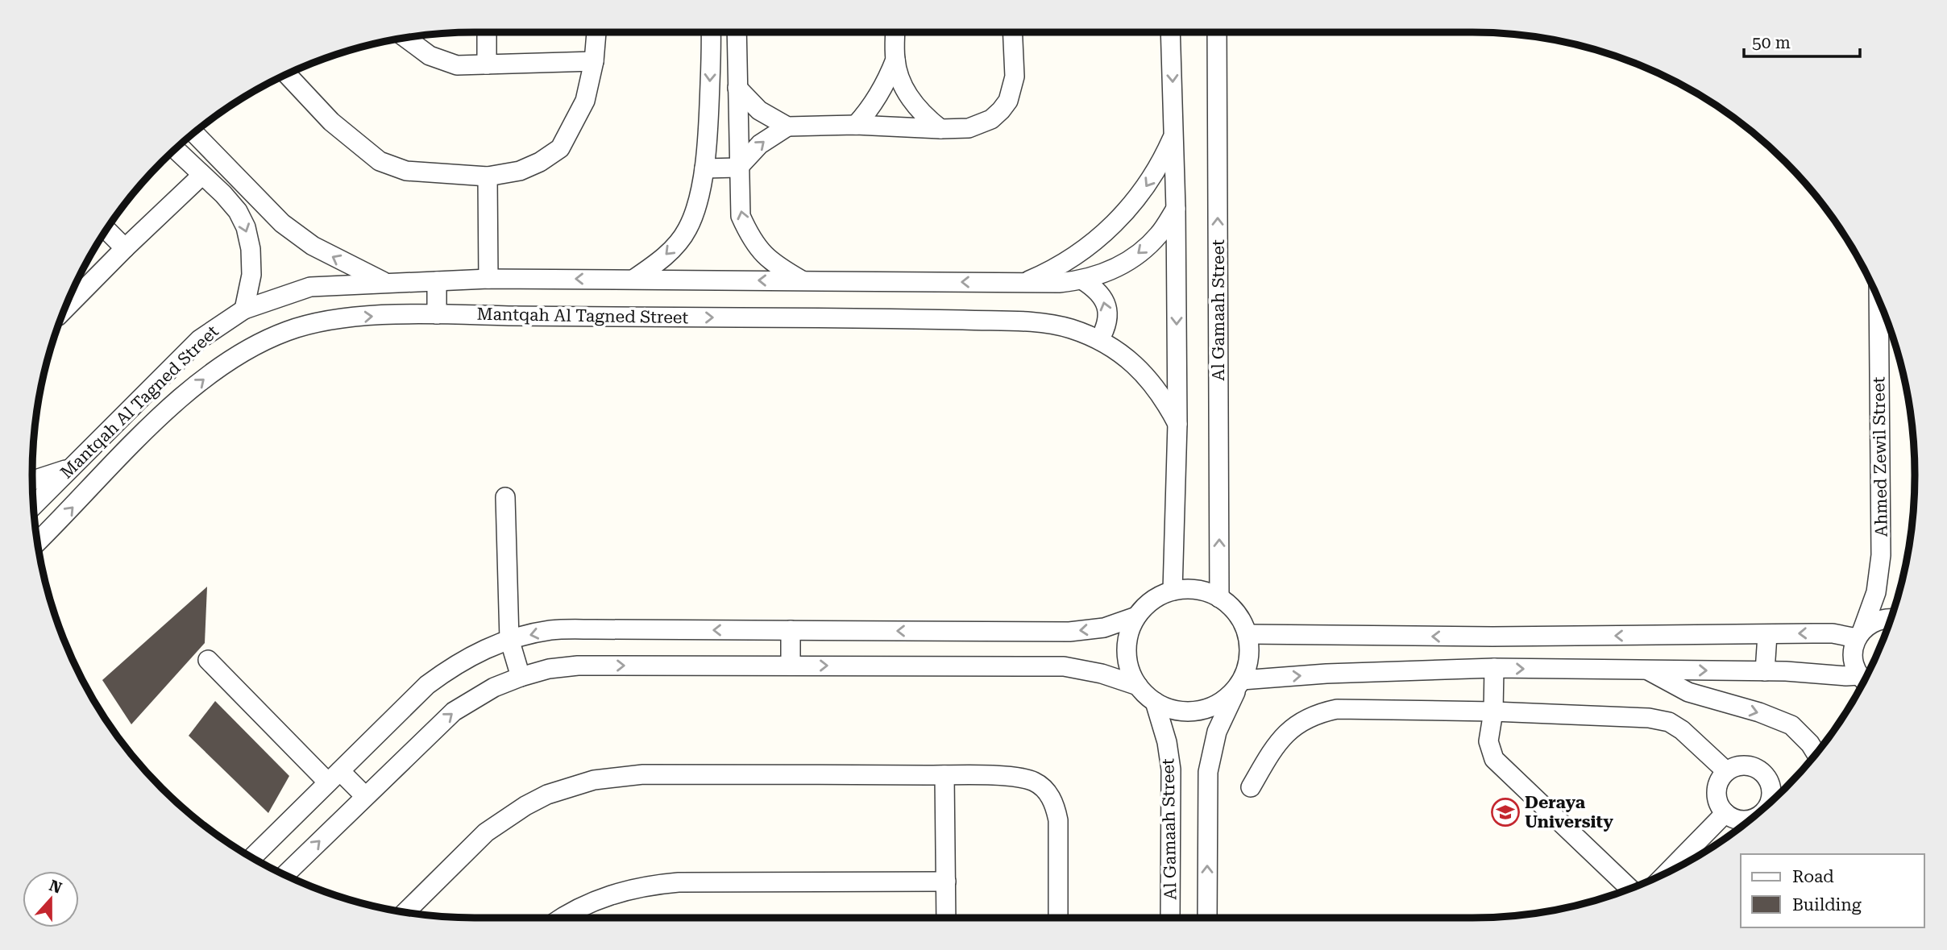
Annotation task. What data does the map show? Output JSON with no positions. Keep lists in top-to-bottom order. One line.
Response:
{"streets":{"street":["Al Gamaah Street","Mantqah Al Tagned Street","Ahmed Zewil Street"]},"places":{"school or university":["Deraya University"]},"legend":["Road","Building"],"scale_bar":"50 m","north":"top"}
